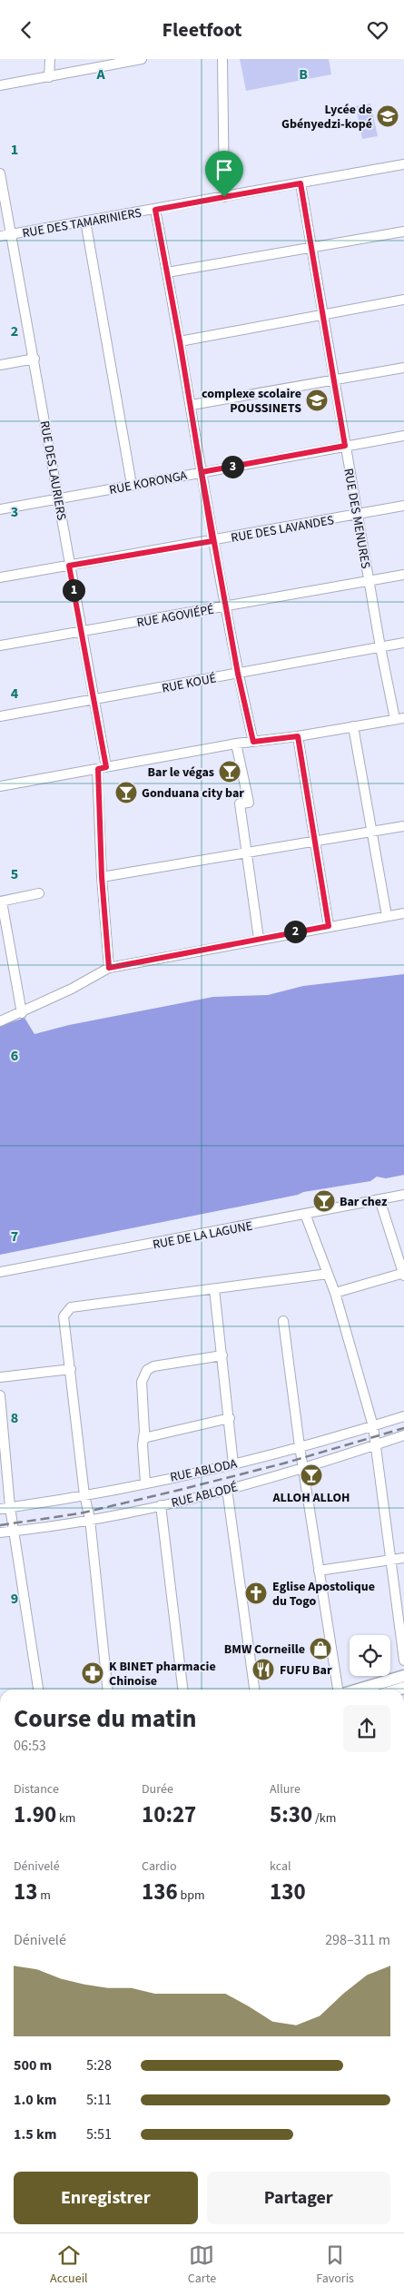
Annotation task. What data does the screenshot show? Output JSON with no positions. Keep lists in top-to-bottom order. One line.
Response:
{"streets":{"street":["RUE DES TAMARINIERS","RUE DES LAURIERS","RUE KORONGA","RUE DES MENURES","RUE DES LAVANDES","RUE AGOVIÉPÉ","RUE KOUÉ","RUE DE LA LAGUNE","RUE ABLODA","RUE ABLODÉ"]},"crossings":[["RUE DES TAMARINIERS","RUE DES LAURIERS"],["RUE DES TAMARINIERS","RUE DES MENURES"],["RUE DES LAURIERS","RUE KORONGA"],["RUE DES LAURIERS","RUE DES LAVANDES"],["RUE DES LAURIERS","RUE AGOVIÉPÉ"],["RUE DES LAURIERS","RUE KOUÉ"],["RUE KORONGA","RUE DES MENURES"],["RUE DES MENURES","RUE DES LAVANDES"],["RUE DES MENURES","RUE AGOVIÉPÉ"],["RUE DES MENURES","RUE KOUÉ"]],"places":{"school or university":["Lycée de Gbényedzi-kopé","complexe scolaire POUSSINETS"],"bar":["Bar le végas","Gonduana city bar","Bar chez","ALLOH ALLOH"],"church":["Eglise Apostolique du Togo"],"shop":["BMW Corneille"],"restaurant":["FUFU Bar"],"pharmacy":["K BINET pharmacie Chinoise"]},"page":{"header":"Fleetfoot","pins":["3","1","2"],"heading":["Course du matin","06:53"],"stats":[["Distance","1.90 km"],["Durée","10:27"],["Allure","5:30 /km"],["Dénivelé","13 m"],["Cardio","136 bpm"],["kcal","130"]],"chart":["Dénivelé","298–311 m"],"list":[{"name":"500 m","note":"5:28"},{"name":"1.0 km","note":"5:11"},{"name":"1.5 km","note":"5:51"}],"buttons":["Enregistrer","Partager"],"tabs":["Accueil","Carte","Favoris"]},"grid":{"columns":["A","B"],"rows":["1","2","3","4","5","6","7","8","9"]}}
